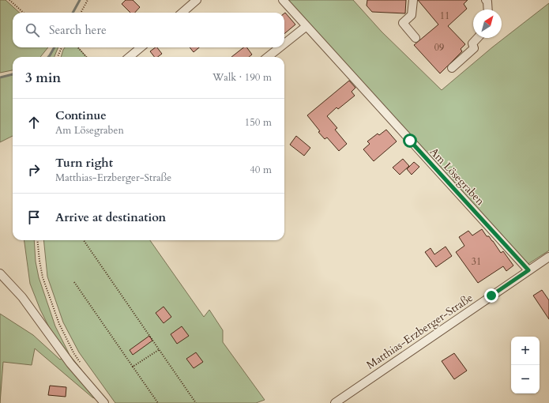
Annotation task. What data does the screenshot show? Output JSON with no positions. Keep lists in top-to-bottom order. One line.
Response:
{"streets":{"street":["Am Lösegraben","Matthias-Erzberger-Straße"]},"crossings":[["Am Lösegraben","Matthias-Erzberger-Straße"]],"house_numbers":["11","09","31"],"north":"top right","page":{"search":"Search here","heading":["3 min","Walk · 190 m"],"list":[["Continue","Am Lösegraben","150 m"],["Turn right","Matthias-Erzberger-Straße","40 m"],"Arrive at destination"],"map_buttons":["+","−"]}}
